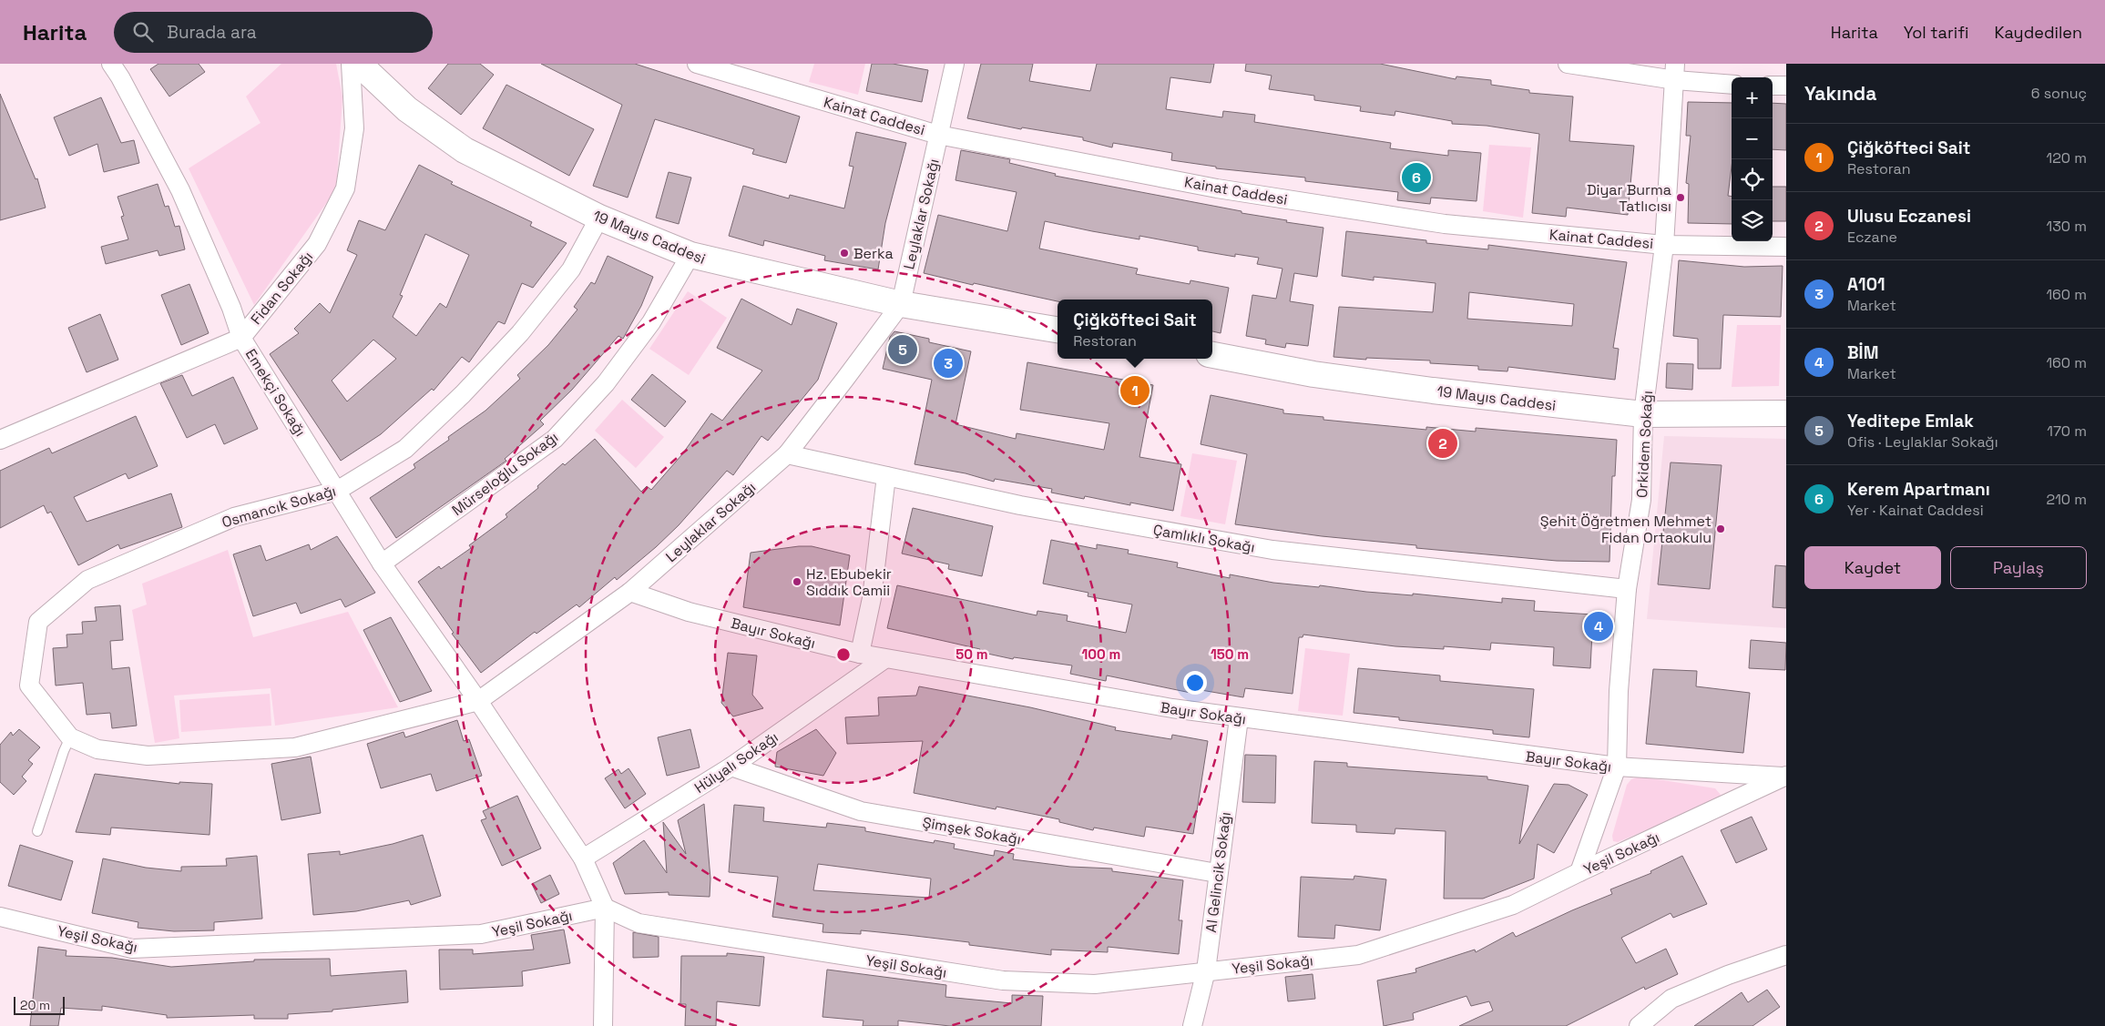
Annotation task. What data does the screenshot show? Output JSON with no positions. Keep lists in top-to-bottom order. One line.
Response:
{"streets":{"street":["Kainat Caddesi","Leylaklar Sokağı","19 Mayıs Caddesi","Fidan Sokağı","Emekçi Sokağı","Orkidem Sokağı","Mürseloğlu Sokağı","Osmancık Sokağı","Çamlıklı Sokağı","Bayır Sokağı","Hülyalı Sokağı","Şimşek Sokağı","Yeşil Sokağı","Al Gelincik Sokağı"]},"crossings":[["Kainat Caddesi","Leylaklar Sokağı"],["Kainat Caddesi","Orkidem Sokağı"],["Leylaklar Sokağı","19 Mayıs Caddesi"],["Leylaklar Sokağı","Emekçi Sokağı"],["Leylaklar Sokağı","Çamlıklı Sokağı"],["Leylaklar Sokağı","Bayır Sokağı"],["19 Mayıs Caddesi","Orkidem Sokağı"],["19 Mayıs Caddesi","Mürseloğlu Sokağı"],["19 Mayıs Caddesi","Osmancık Sokağı"],["Fidan Sokağı","Emekçi Sokağı"],["Emekçi Sokağı","Mürseloğlu Sokağı"],["Emekçi Sokağı","Osmancık Sokağı"],["Orkidem Sokağı","Çamlıklı Sokağı"],["Orkidem Sokağı","Bayır Sokağı"],["Orkidem Sokağı","Yeşil Sokağı"],["Bayır Sokağı","Hülyalı Sokağı"],["Bayır Sokağı","Yeşil Sokağı"],["Bayır Sokağı","Al Gelincik Sokağı"],["Hülyalı Sokağı","Şimşek Sokağı"],["Şimşek Sokağı","Al Gelincik Sokağı"],["Yeşil Sokağı","Al Gelincik Sokağı"]],"places":["Diyar Burma Tatlıcısı","Berka","Şehit Öğretmen Mehmet Fidan Ortaokulu","Hz. Ebubekir Sıddık Camii"],"scale_bar":"20 m","page":{"header":"Harita","search":"Burada ara","nav":["Harita","Yol tarifi","Kaydedilen"],"heading":["Yakında","6 sonuç"],"map_buttons":["+","−"],"list":[{"mark":"1","name":"Çiğköfteci Sait","note":"Restoran","value":"120 m"},{"mark":"2","name":"Ulusu Eczanesi","note":"Eczane","value":"130 m"},{"mark":"3","name":"A101","note":"Market","value":"160 m"},{"mark":"4","name":"BİM","note":"Market","value":"160 m"},{"mark":"5","name":"Yeditepe Emlak","note":"Ofis · Leylaklar Sokağı","value":"170 m"},{"mark":"6","name":"Kerem Apartmanı","note":"Yer · Kainat Caddesi","value":"210 m"}],"pins":["6","5","3","1","2","4"],"popup":["Çiğköfteci Sait","Restoran"],"buttons":["Kaydet","Paylaş"],"scale":"20 m"},"rings":["50 m","100 m","150 m"]}
